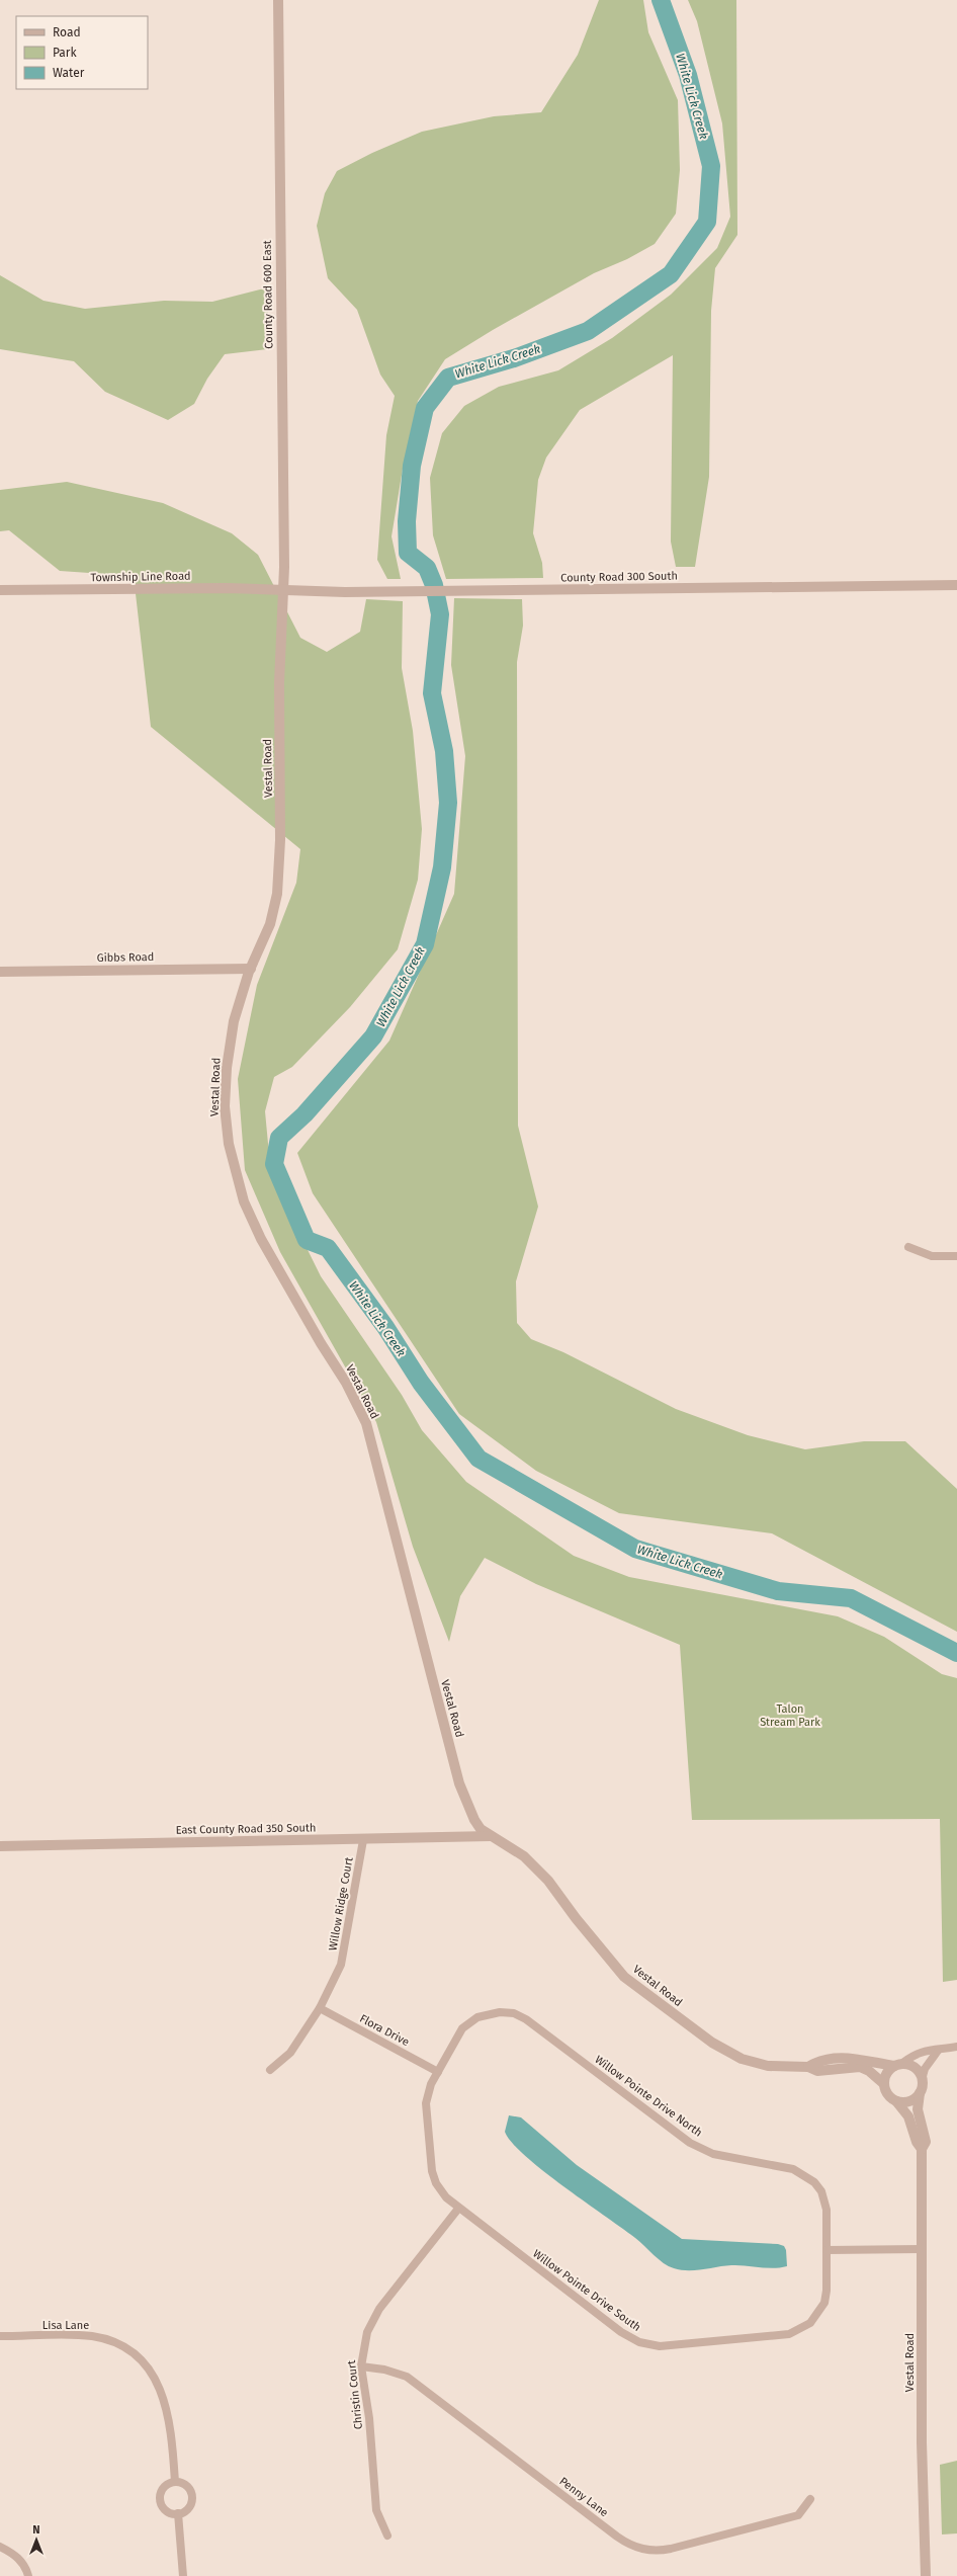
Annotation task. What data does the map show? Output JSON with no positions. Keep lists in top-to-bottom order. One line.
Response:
{"streets":{"street":["County Road 600 East","Township Line Road","County Road 300 South","Vestal Road","Gibbs Road","East County Road 350 South","Willow Ridge Court","Flora Drive","Willow Pointe Drive North","Willow Pointe Drive South","Lisa Lane","Christin Court","Penny Lane"]},"crossings":[["County Road 600 East","Township Line Road"],["County Road 600 East","County Road 300 South"],["County Road 600 East","Vestal Road"],["Township Line Road","County Road 300 South"],["Township Line Road","Vestal Road"],["County Road 300 South","Vestal Road"],["Vestal Road","Gibbs Road"],["Vestal Road","East County Road 350 South"],["East County Road 350 South","Willow Ridge Court"],["Willow Ridge Court","Flora Drive"],["Flora Drive","Willow Pointe Drive North"],["Flora Drive","Willow Pointe Drive South"],["Willow Pointe Drive North","Willow Pointe Drive South"],["Willow Pointe Drive South","Christin Court"],["Christin Court","Penny Lane"]],"water":["White Lick Creek"],"parks":["Talon Stream Park"],"legend":["Road","Park","Water"],"north":"top"}
